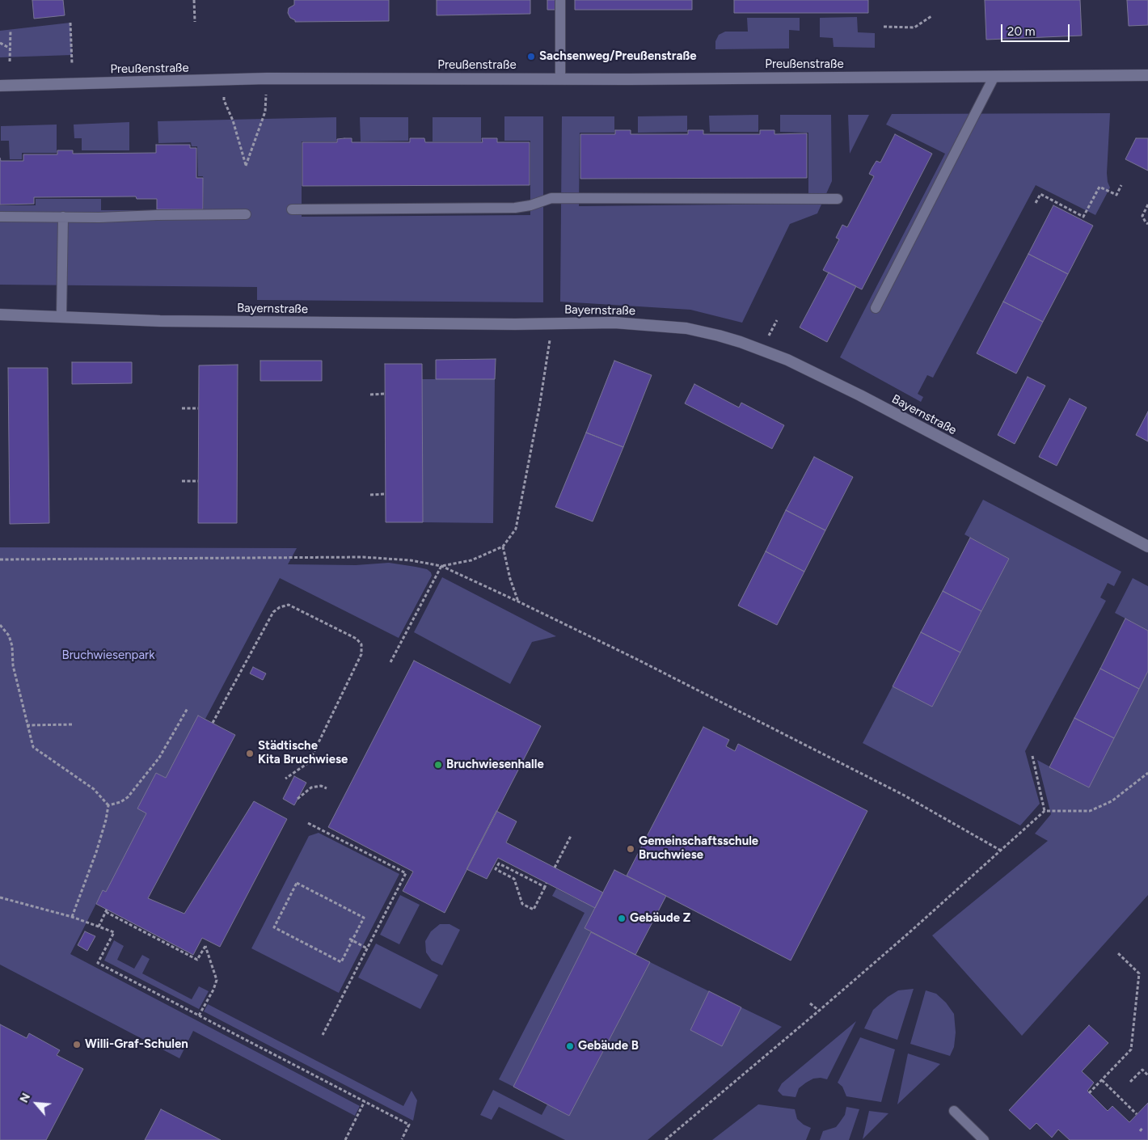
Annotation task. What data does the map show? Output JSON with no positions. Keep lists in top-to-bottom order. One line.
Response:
{"streets":{"street":["Preußenstraße","Bayernstraße"]},"parks":["Bruchwiesenpark"],"places":["Sachsenweg/Preußenstraße","Städtische Kita Bruchwiese","Bruchwiesenhalle","Gemeinschaftsschule Bruchwiese","Gebäude Z","Willi-Graf-Schulen","Gebäude B"],"scale_bar":"20 m","north":"top left"}
